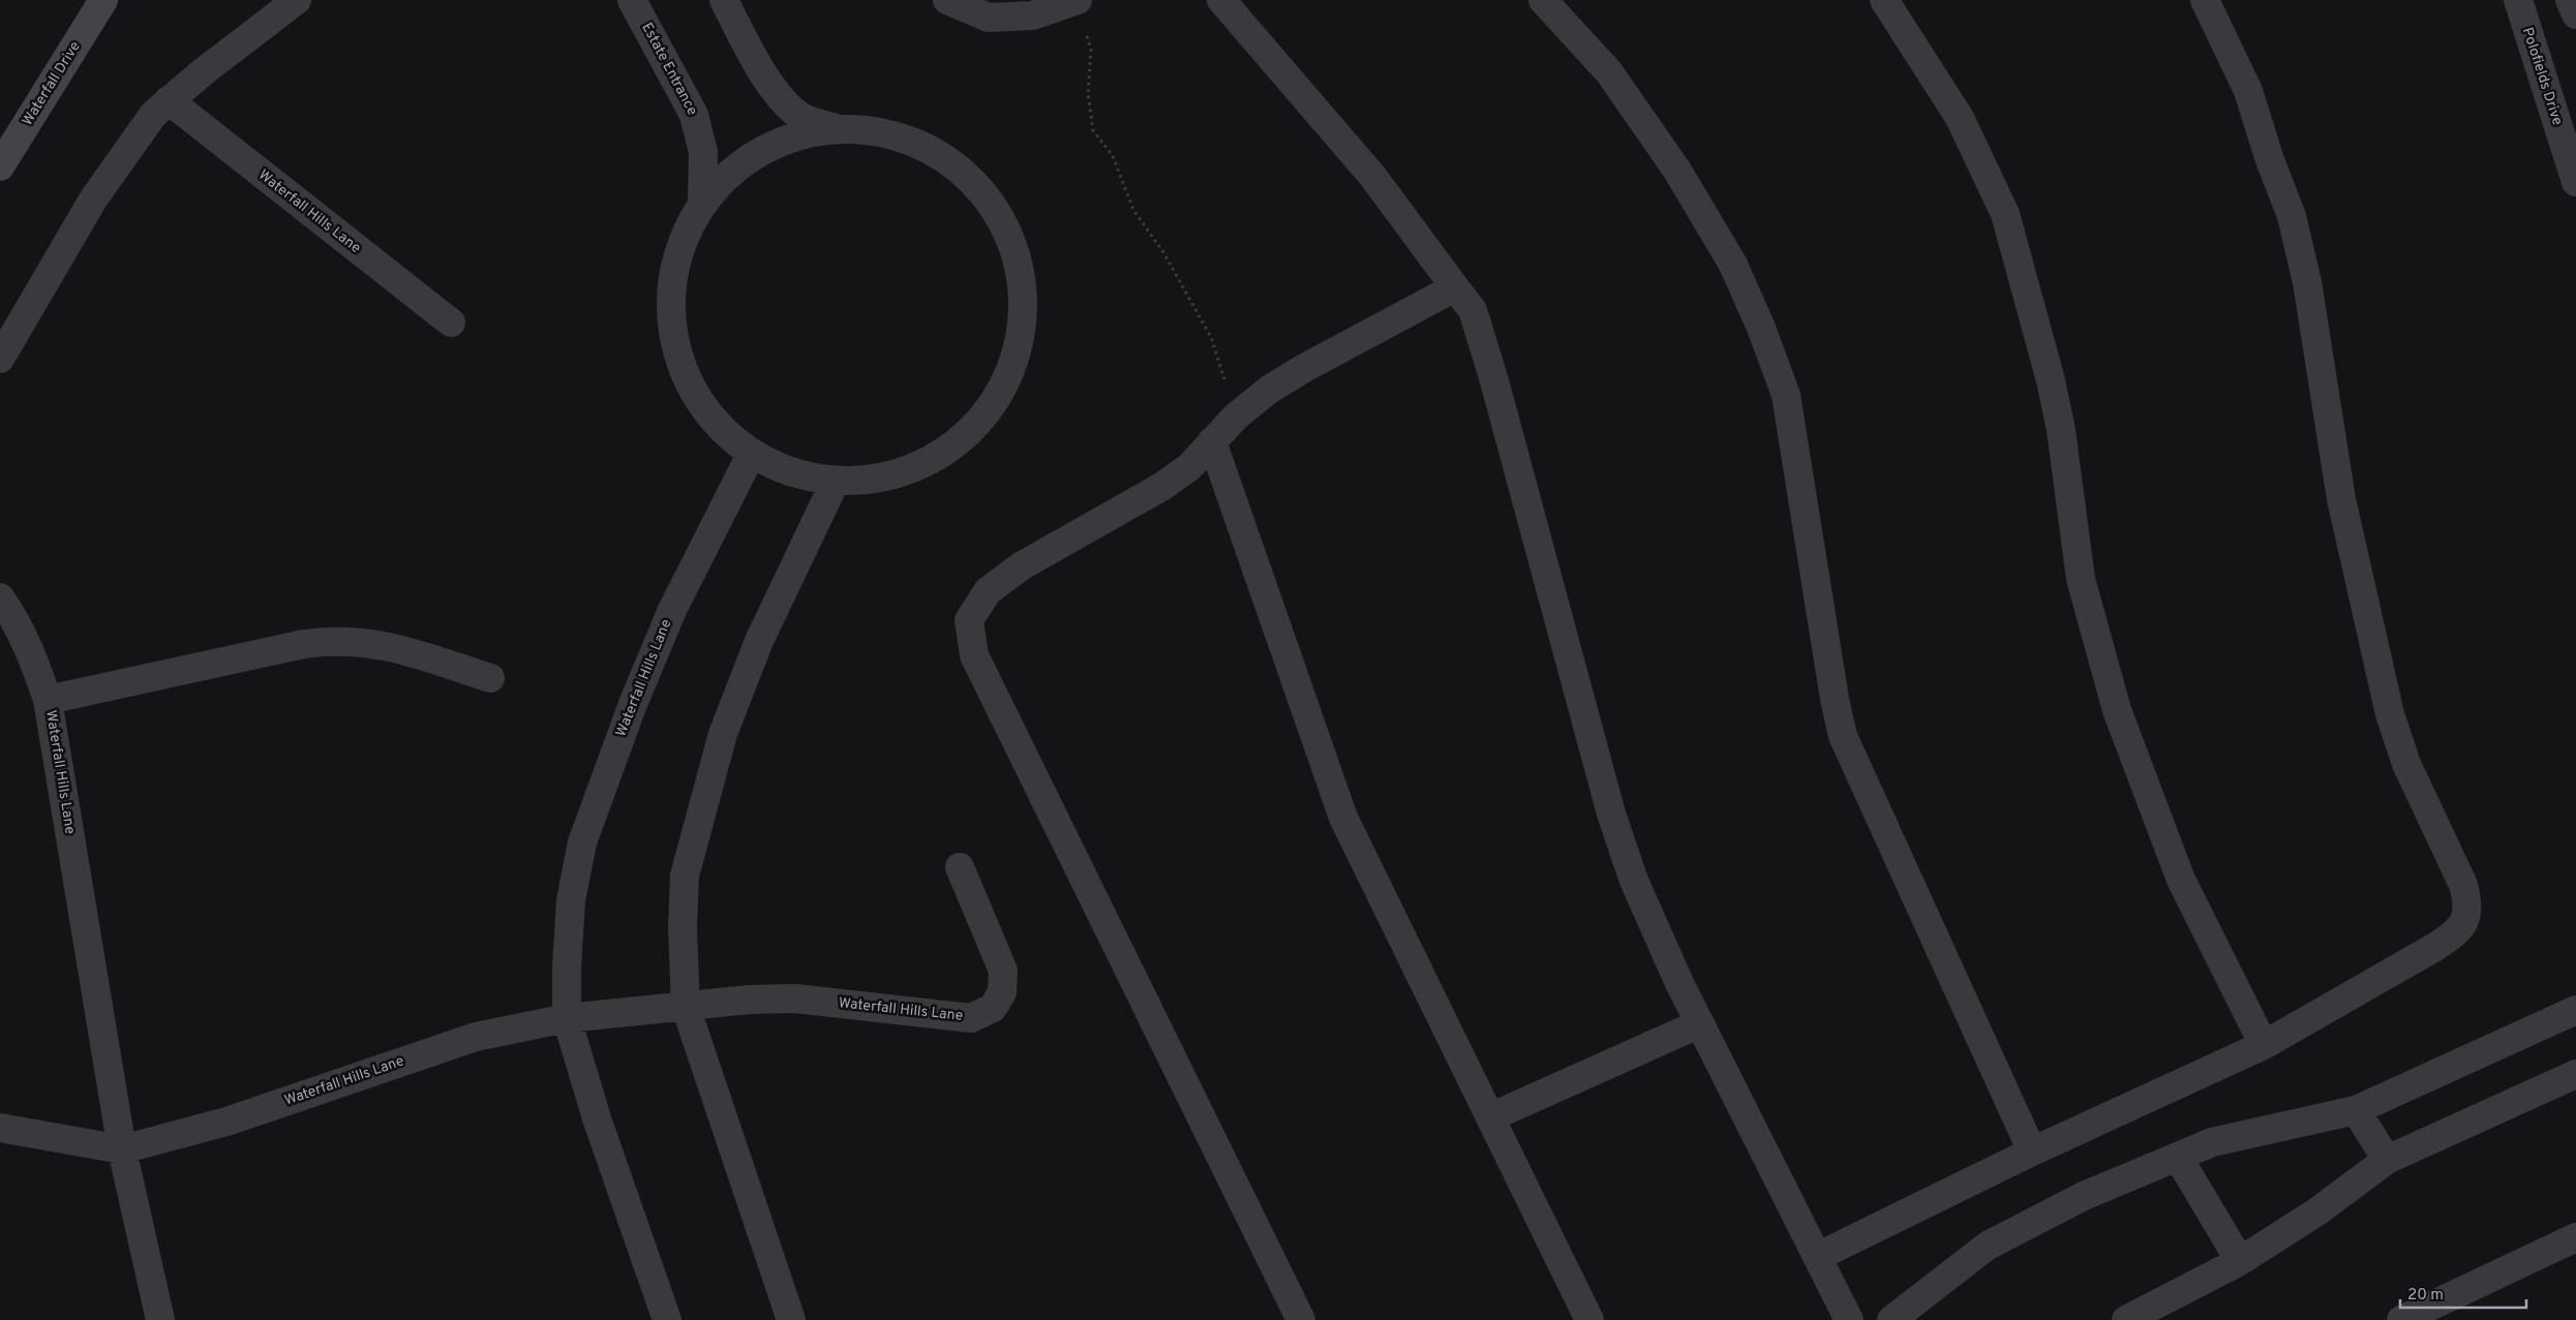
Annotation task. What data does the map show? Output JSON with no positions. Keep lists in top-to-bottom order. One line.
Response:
{"streets":{"main road":["Waterfall Drive"],"street":["Estate Entrance","Polofields Drive","Waterfall Hills Lane"]},"scale_bar":"20 m"}
